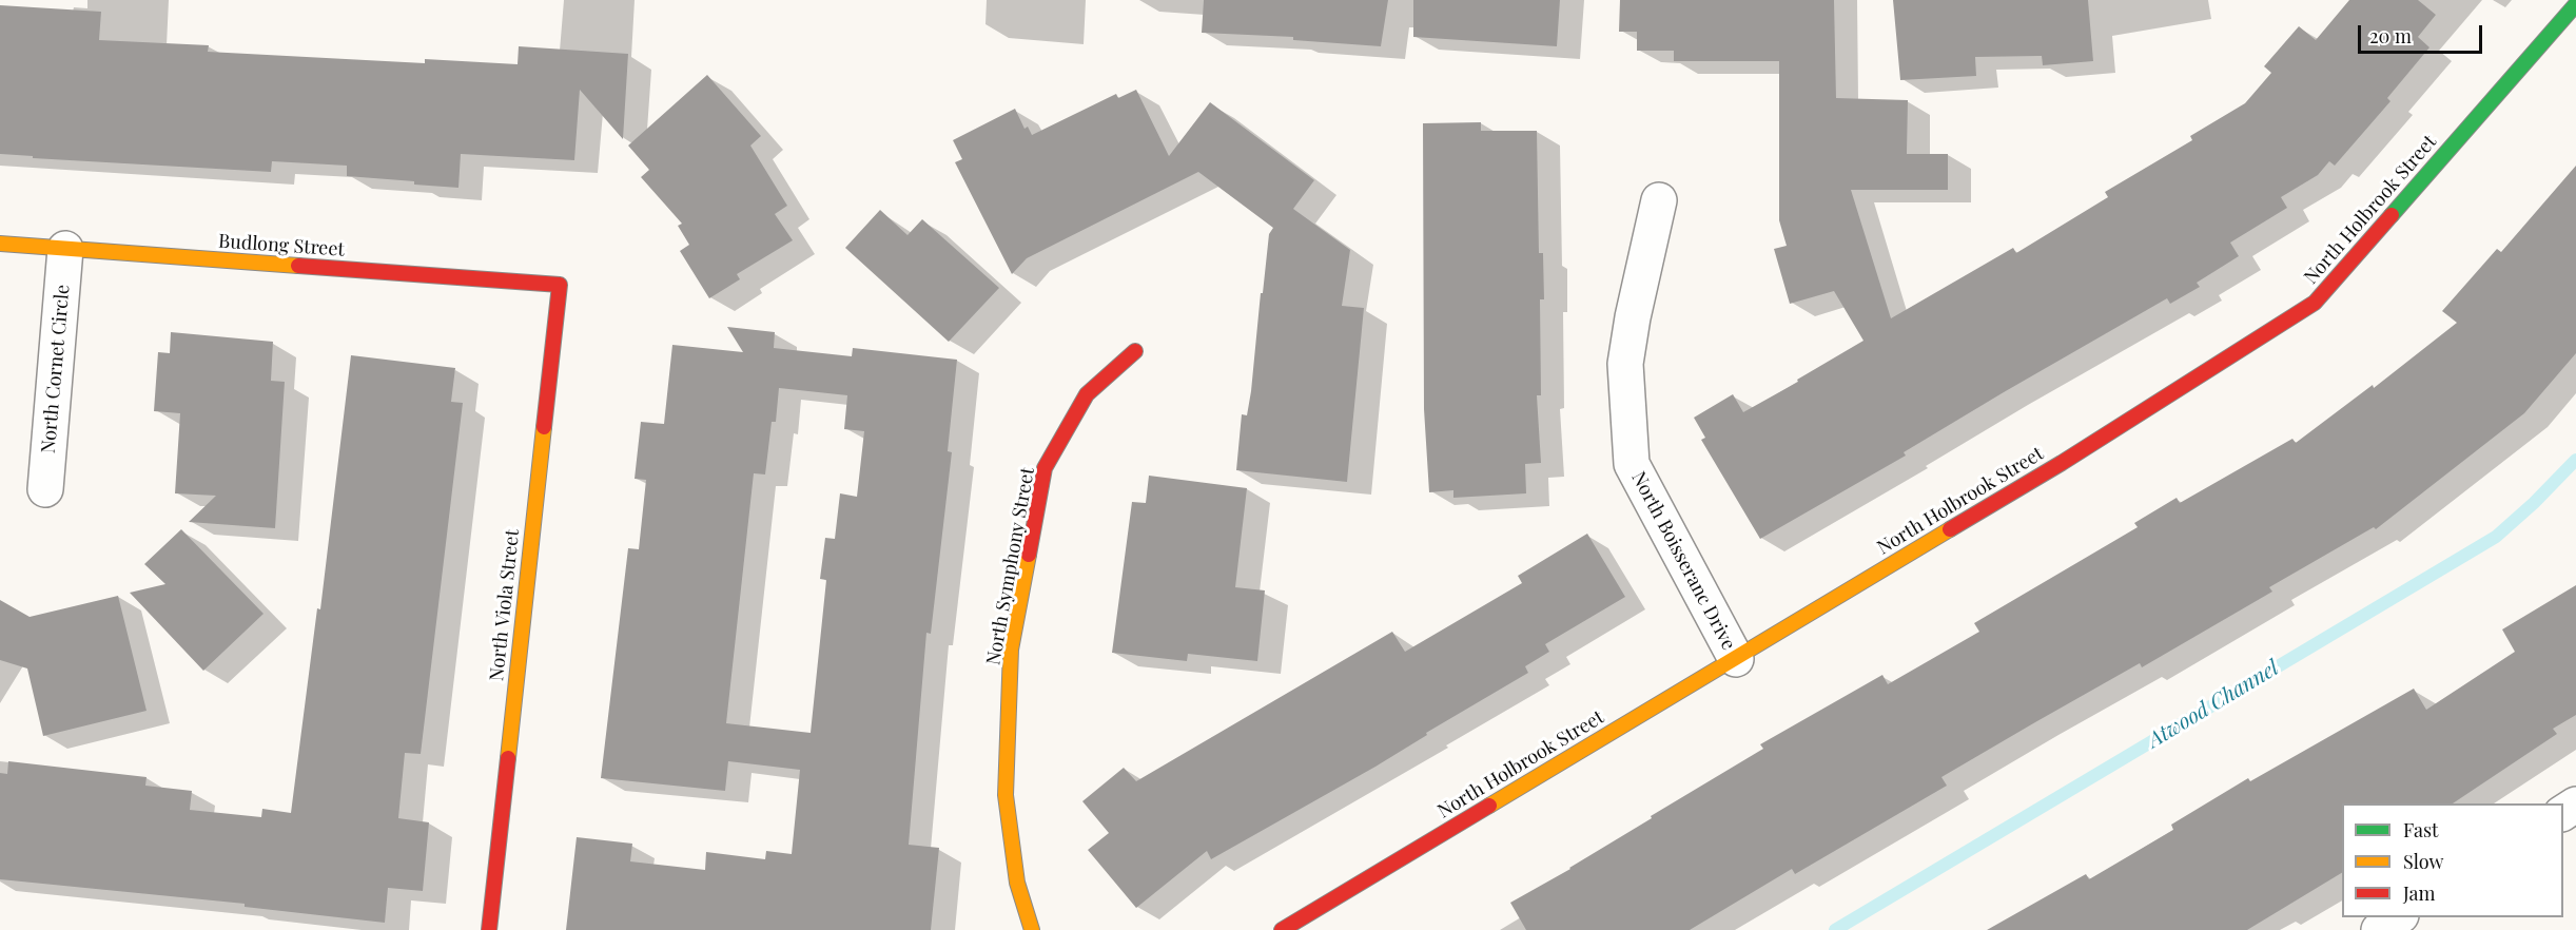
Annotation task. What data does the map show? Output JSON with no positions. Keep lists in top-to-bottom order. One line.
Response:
{"streets":{"street":["North Holbrook Street","Budlong Street","North Cornet Circle","North Boisseranc Drive","North Symphony Street","North Viola Street"]},"crossings":[["North Holbrook Street","North Boisseranc Drive"],["Budlong Street","North Cornet Circle"],["Budlong Street","North Viola Street"]],"water":["Atwood Channel"],"legend":["Fast","Slow","Jam"],"scale_bar":"20 m"}
